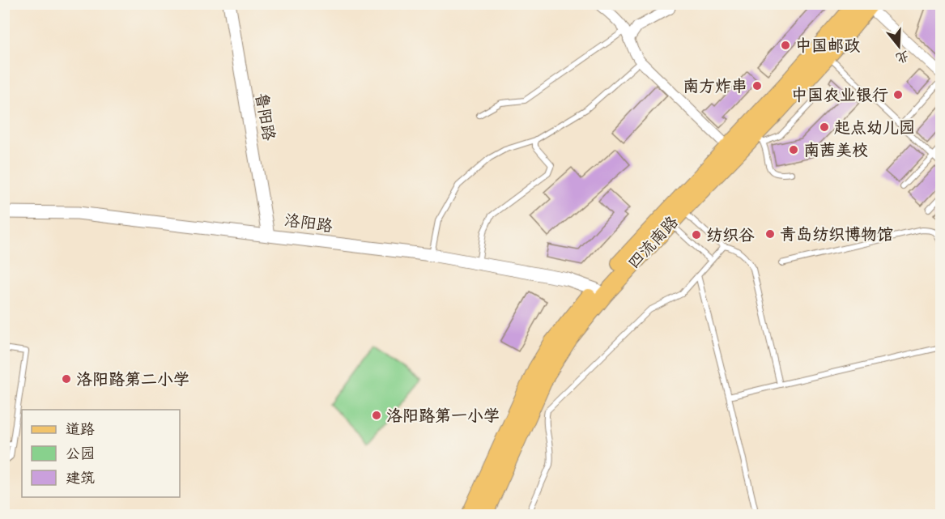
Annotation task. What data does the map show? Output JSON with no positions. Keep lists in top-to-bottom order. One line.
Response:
{"streets":{"main road":["四流南路"],"street":["鲁阳路","洛阳路"]},"crossings":[["鲁阳路","洛阳路"],["洛阳路","四流南路"]],"places":["中国邮政","南方炸串","中国农业银行","起点幼儿园","南茜美校","青岛纺织博物馆","纺织谷","洛阳路第二小学","洛阳路第一小学"],"legend":["道路","公园","建筑"],"north":"bottom"}
